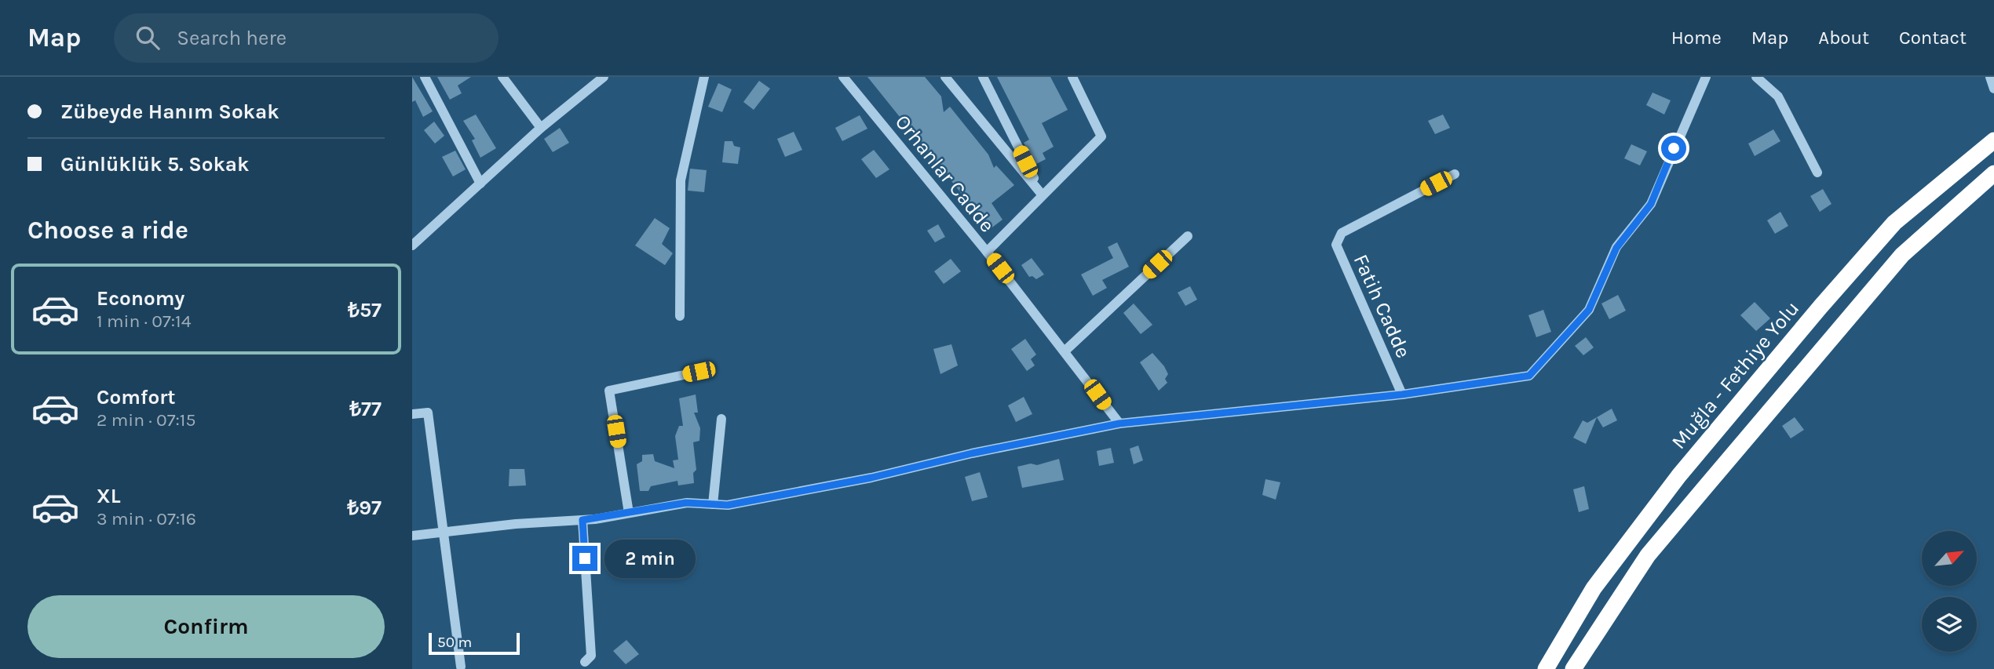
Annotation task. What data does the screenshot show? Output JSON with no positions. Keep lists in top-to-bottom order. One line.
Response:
{"streets":{"highway":["Muğla - Fethiye Yolu"],"street":["Orhanlar Cadde","Fatih Cadde"]},"scale_bar":"50 m","north":"top right","page":{"header":"Map","search":"Search here","nav":["Home","Map","About","Contact"],"banner":["Zübeyde Hanım Sokak","Günlüklük 5. Sokak"],"heading":"Choose a ride","list":[{"name":"Economy","note":"1 min · 07:14","value":"₺57"},{"name":"Comfort","note":"2 min · 07:15","value":"₺77"},{"name":"XL","note":"3 min · 07:16","value":"₺97"}],"bubble":"2 min","buttons":"Confirm","scale":"50 m"}}
